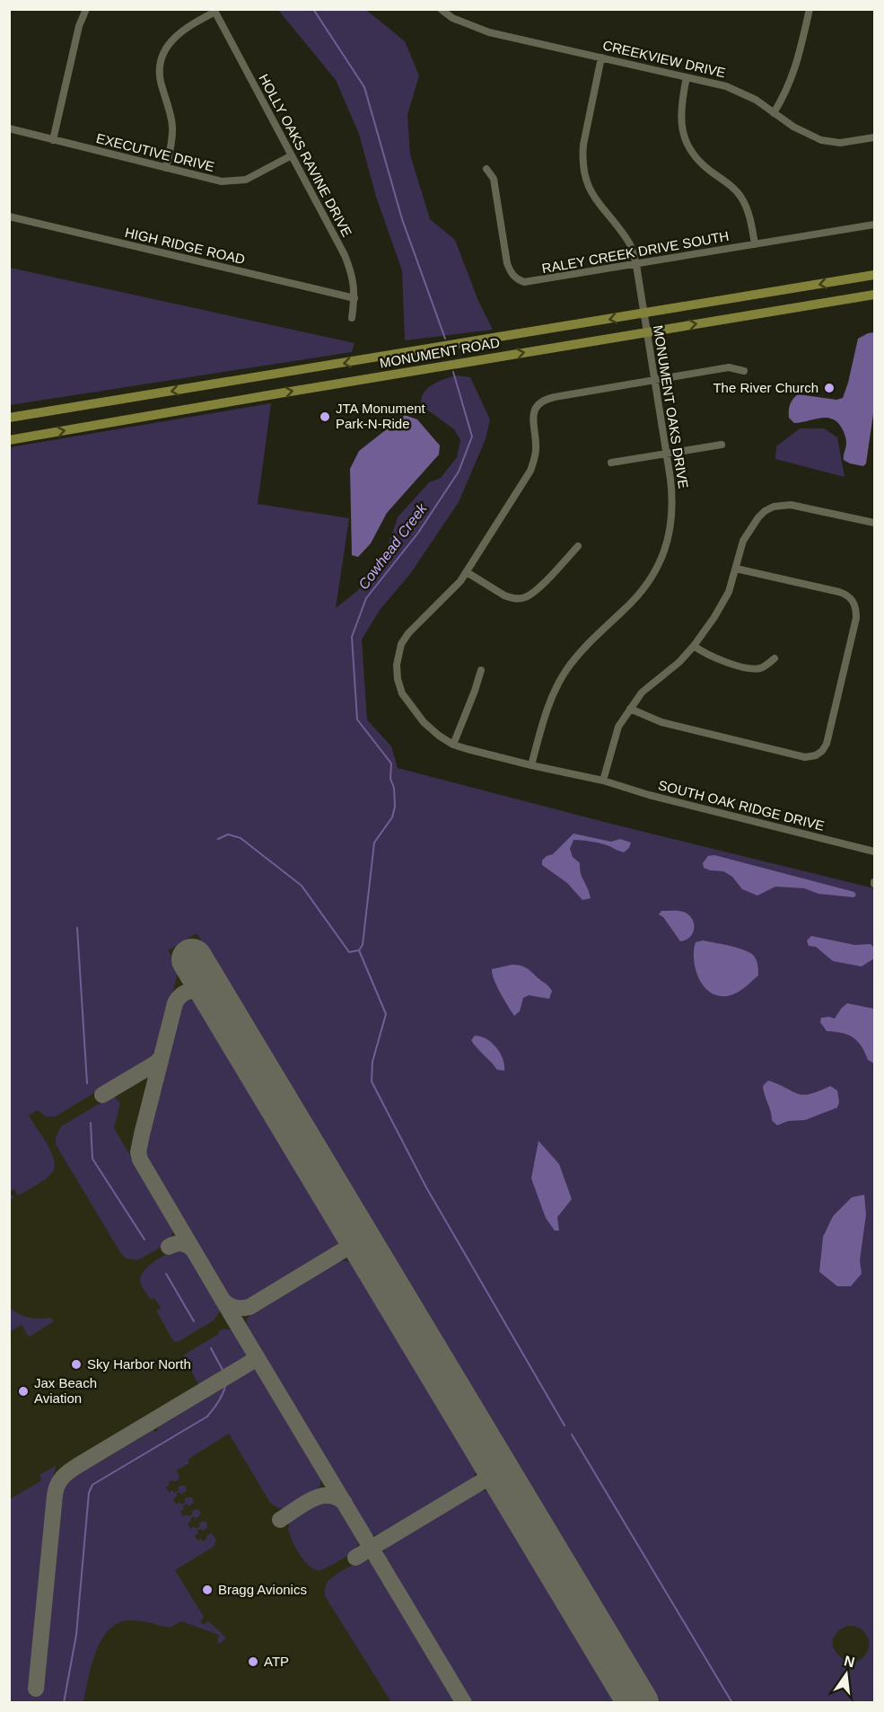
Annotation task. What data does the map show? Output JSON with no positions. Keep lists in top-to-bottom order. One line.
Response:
{"streets":{"main road":["MONUMENT ROAD"],"street":["CREEKVIEW DRIVE","EXECUTIVE DRIVE","HOLLY OAKS RAVINE DRIVE","HIGH RIDGE ROAD","RALEY CREEK DRIVE SOUTH","MONUMENT OAKS DRIVE","SOUTH OAK RIDGE DRIVE"]},"crossings":[["CREEKVIEW DRIVE","MONUMENT OAKS DRIVE"],["EXECUTIVE DRIVE","HOLLY OAKS RAVINE DRIVE"],["HOLLY OAKS RAVINE DRIVE","HIGH RIDGE ROAD"],["RALEY CREEK DRIVE SOUTH","MONUMENT OAKS DRIVE"],["MONUMENT ROAD","MONUMENT OAKS DRIVE"],["MONUMENT OAKS DRIVE","SOUTH OAK RIDGE DRIVE"]],"water":["Cowhead Creek"],"places":["The River Church","JTA Monument Park-N-Ride","Sky Harbor North","Jax Beach Aviation","Bragg Avionics","ATP"],"north":"top"}
